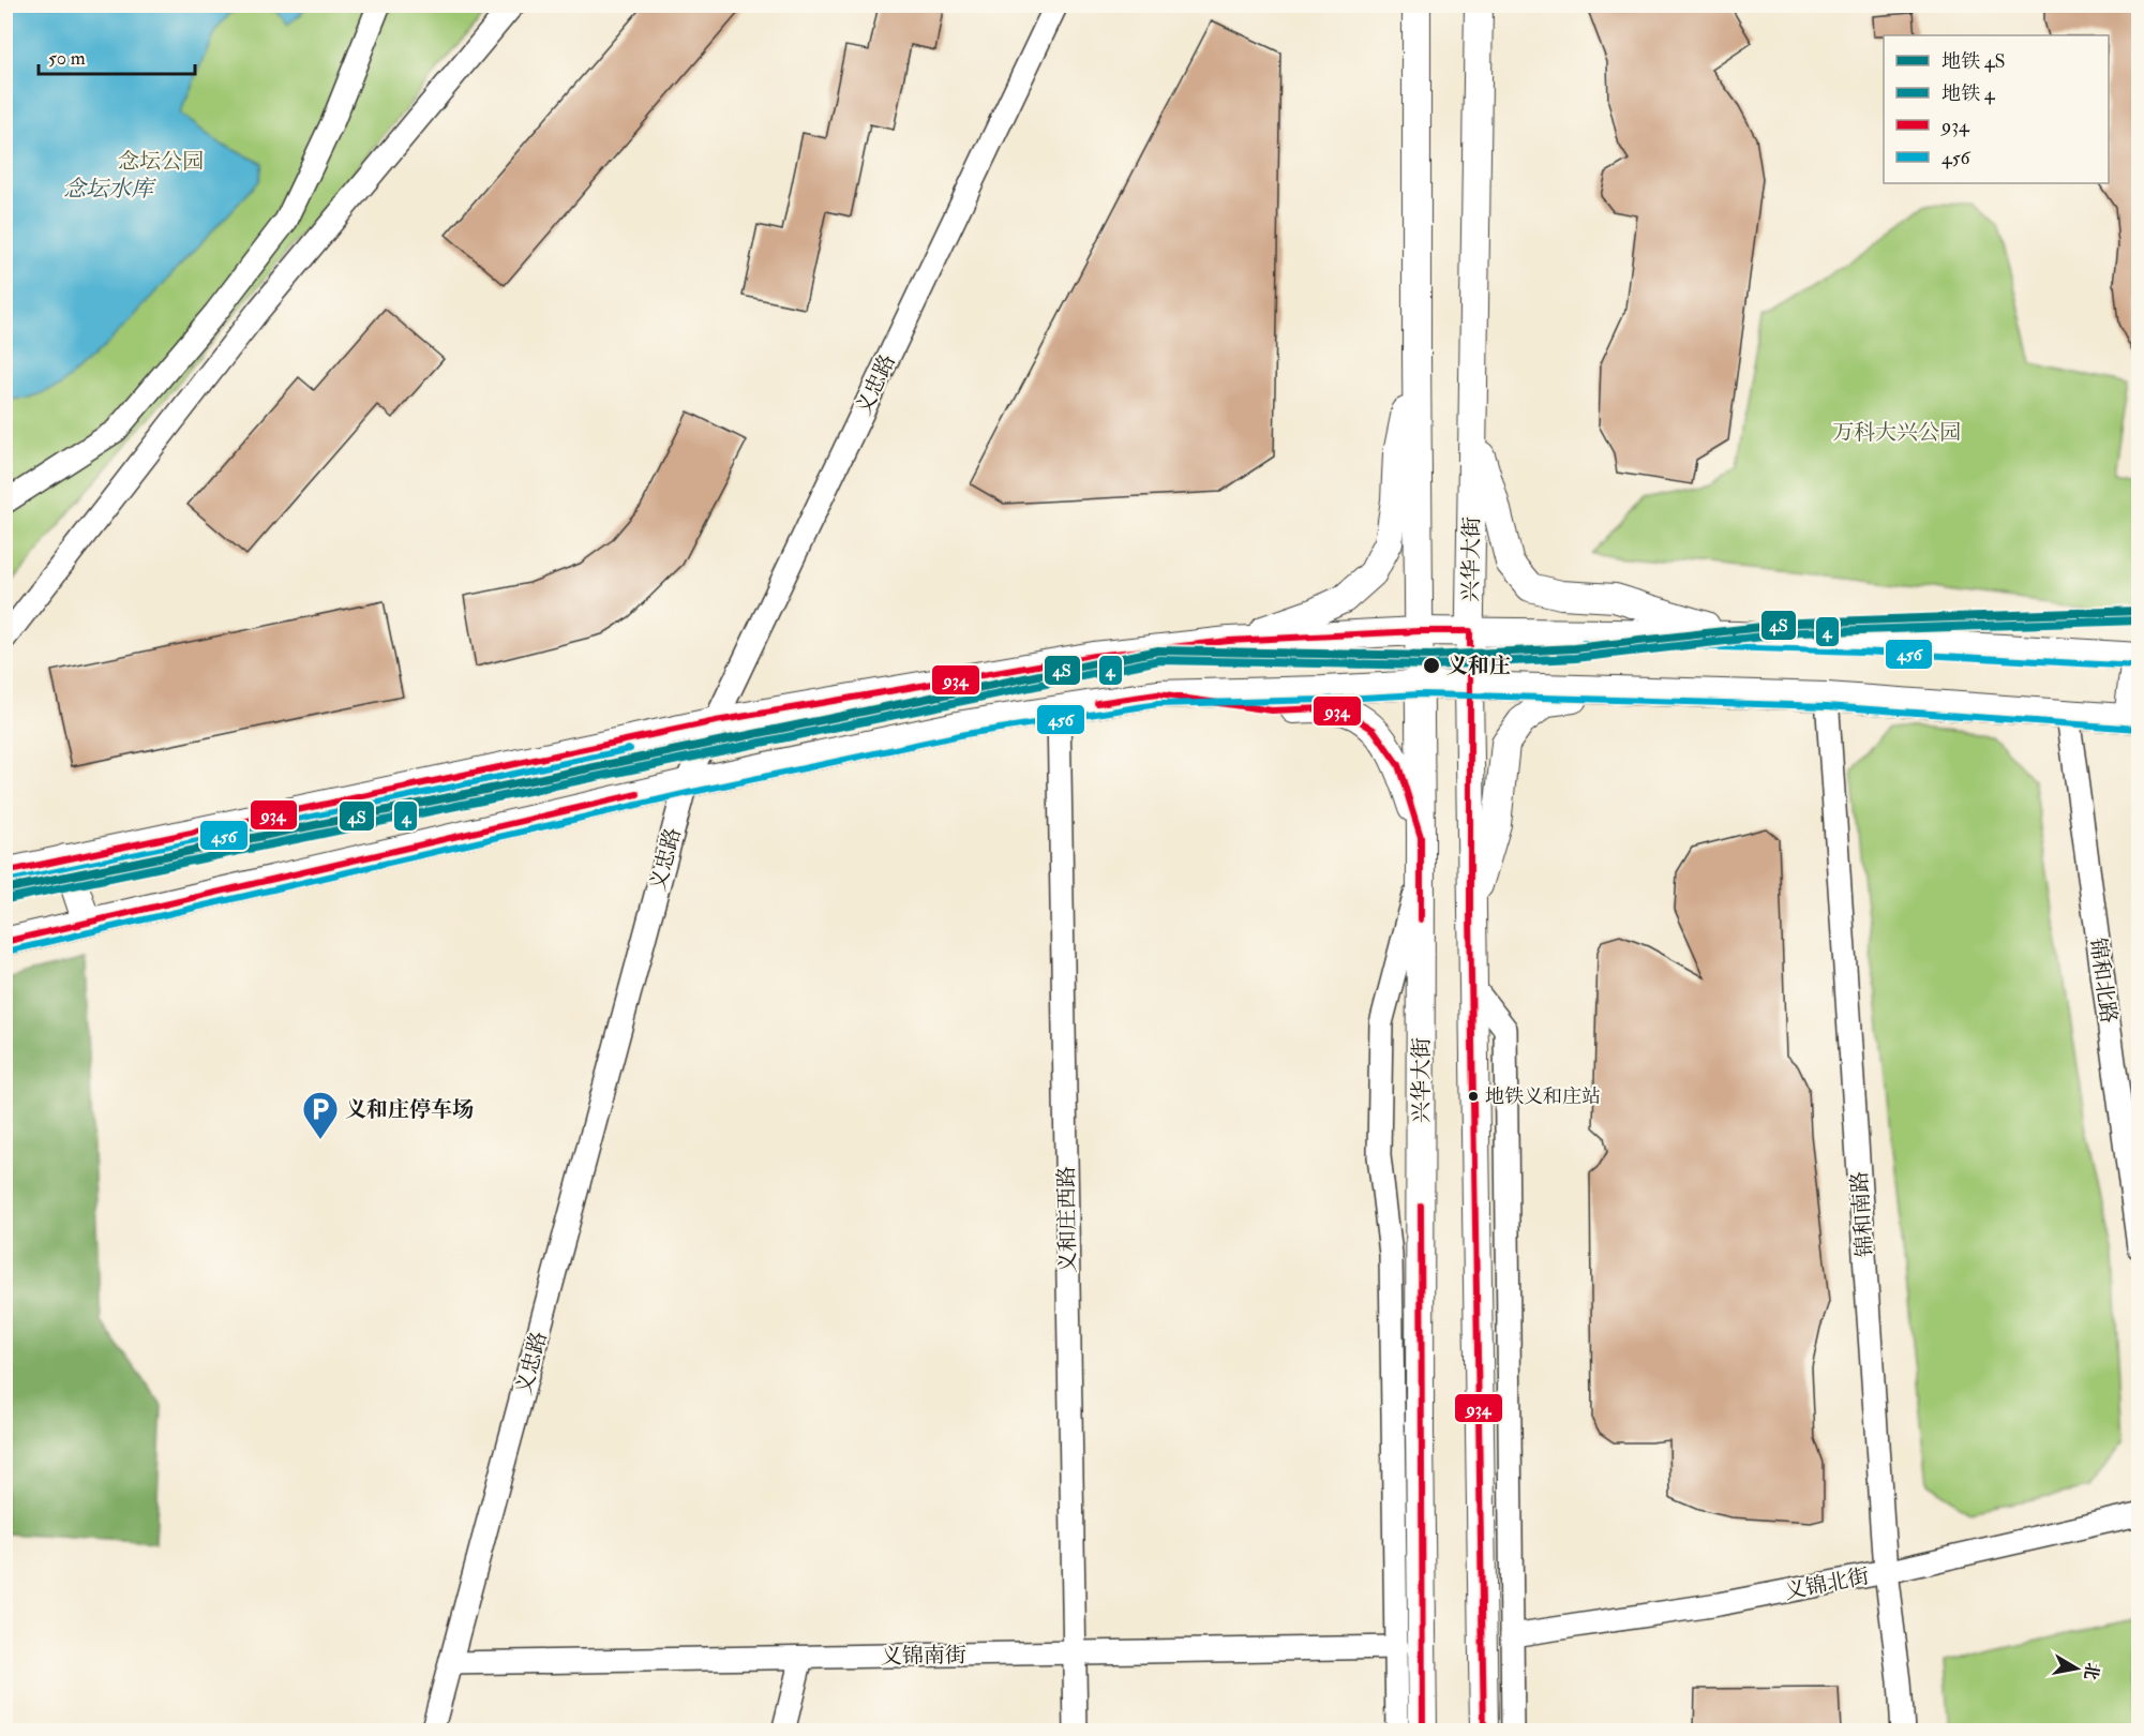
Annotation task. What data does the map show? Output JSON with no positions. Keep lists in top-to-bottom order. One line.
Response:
{"streets":{"main road":["兴华大街"],"street":["义忠路","锦和北路","锦和南路","义和庄西路","义锦北街","义锦南街"]},"crossings":[["义忠路","义锦南街"],["锦和南路","义锦北街"],["义和庄西路","义锦南街"]],"water":["念坛水库"],"parks":["念坛公园","万科大兴公园"],"places":{"other":["义和庄","地铁义和庄站"],"parking":["义和庄停车场"]},"lines":["metro line 4S","metro line 4","transit line 934","transit line 456"],"legend":["地铁 4S","地铁 4","934","456"],"scale_bar":"50 m","north":"right"}
